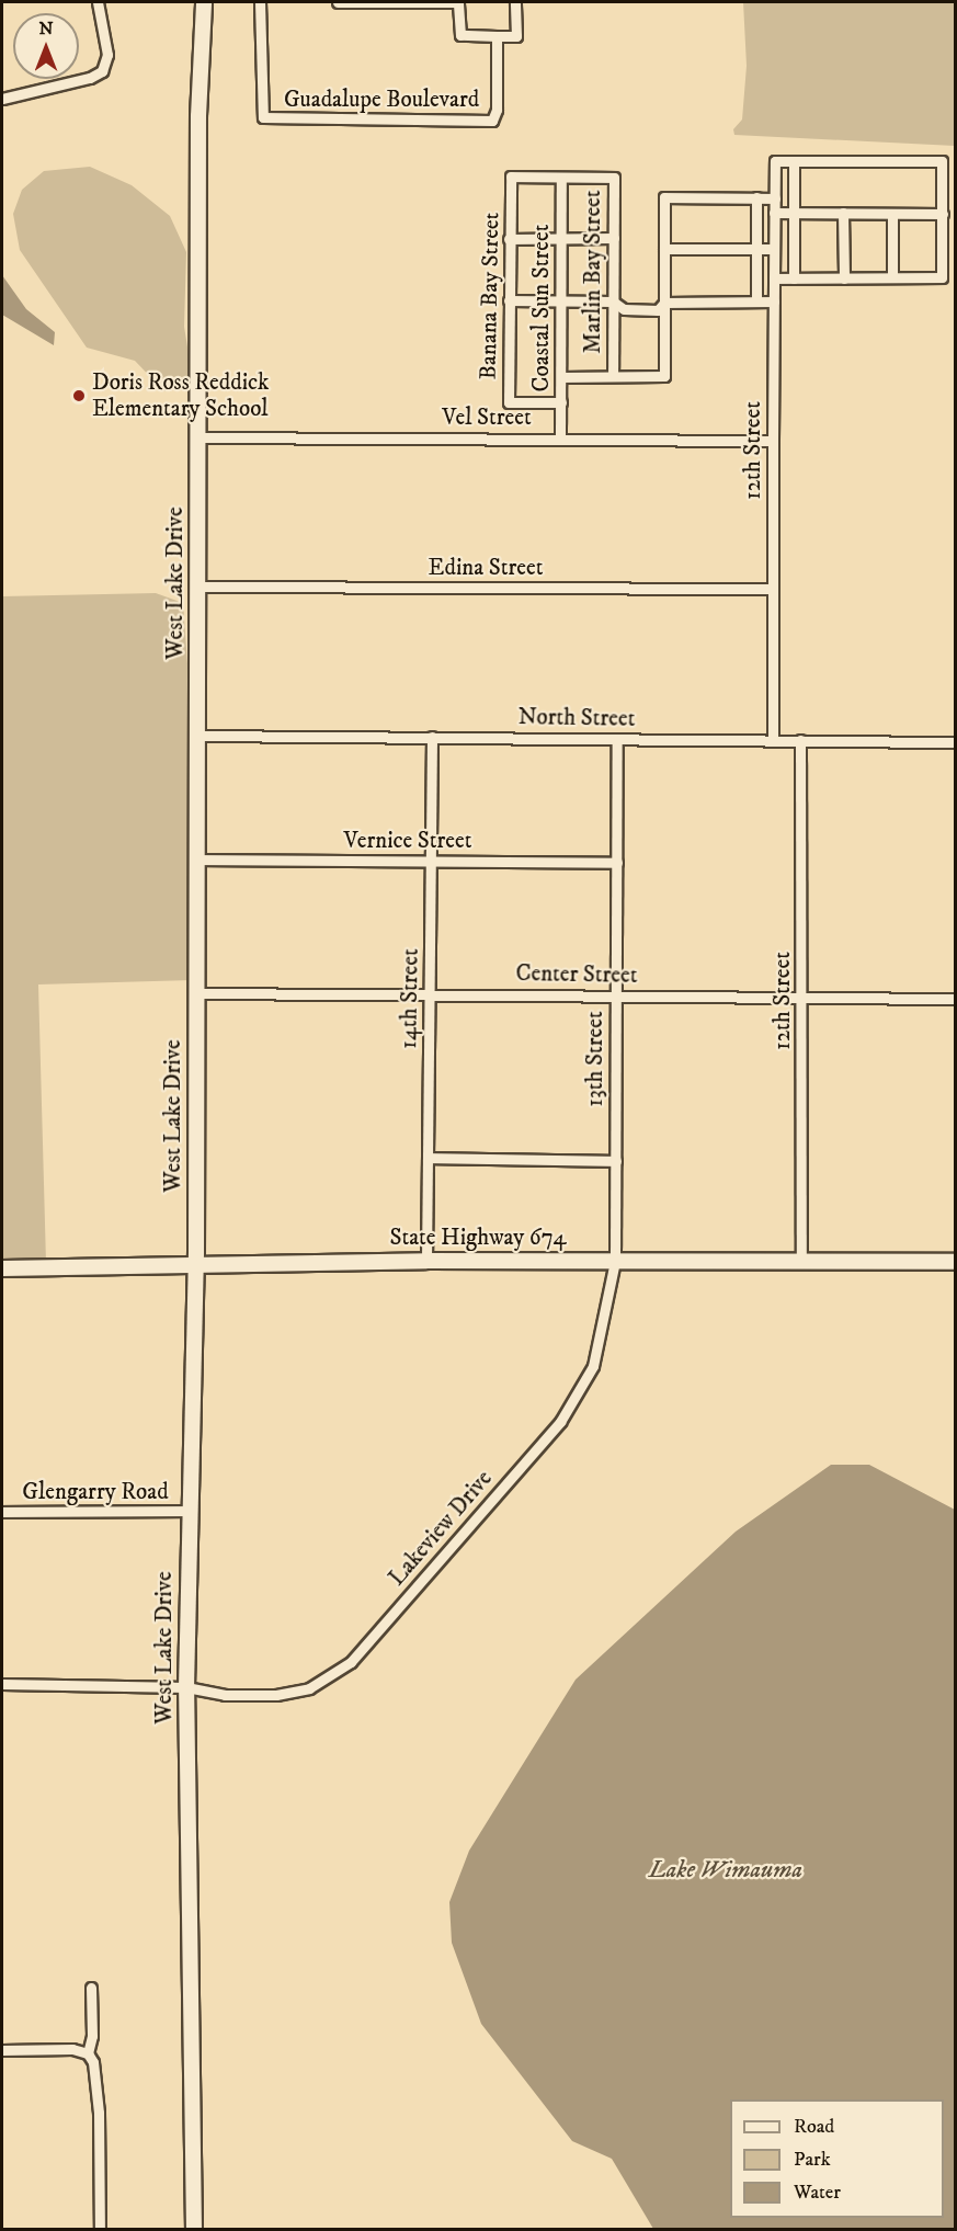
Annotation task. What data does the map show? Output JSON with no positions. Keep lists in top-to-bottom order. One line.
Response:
{"streets":{"street":["Guadalupe Boulevard","Marlin Bay Street","Banana Bay Street","Coastal Sun Street","Vel Street","12th Street","Edina Street","West Lake Drive","North Street","Vernice Street","Center Street","14th Street","13th Street","State Highway 674","Glengarry Road","Lakeview Drive"]},"crossings":[["Marlin Bay Street","Banana Bay Street"],["Marlin Bay Street","Coastal Sun Street"],["Banana Bay Street","Coastal Sun Street"],["Coastal Sun Street","Vel Street"],["Vel Street","12th Street"],["Vel Street","West Lake Drive"],["12th Street","Edina Street"],["12th Street","North Street"],["12th Street","Center Street"],["12th Street","State Highway 674"],["Edina Street","West Lake Drive"],["West Lake Drive","North Street"],["West Lake Drive","Vernice Street"],["West Lake Drive","Center Street"],["West Lake Drive","State Highway 674"],["West Lake Drive","Glengarry Road"],["West Lake Drive","Lakeview Drive"],["North Street","14th Street"],["North Street","13th Street"],["Vernice Street","14th Street"],["Vernice Street","13th Street"],["Center Street","14th Street"],["Center Street","13th Street"],["14th Street","State Highway 674"],["13th Street","State Highway 674"],["13th Street","Lakeview Drive"],["State Highway 674","Lakeview Drive"]],"water":["Lake Wimauma"],"places":["Doris Ross Reddick Elementary School"],"legend":["Road","Park","Water"],"north":"top"}
